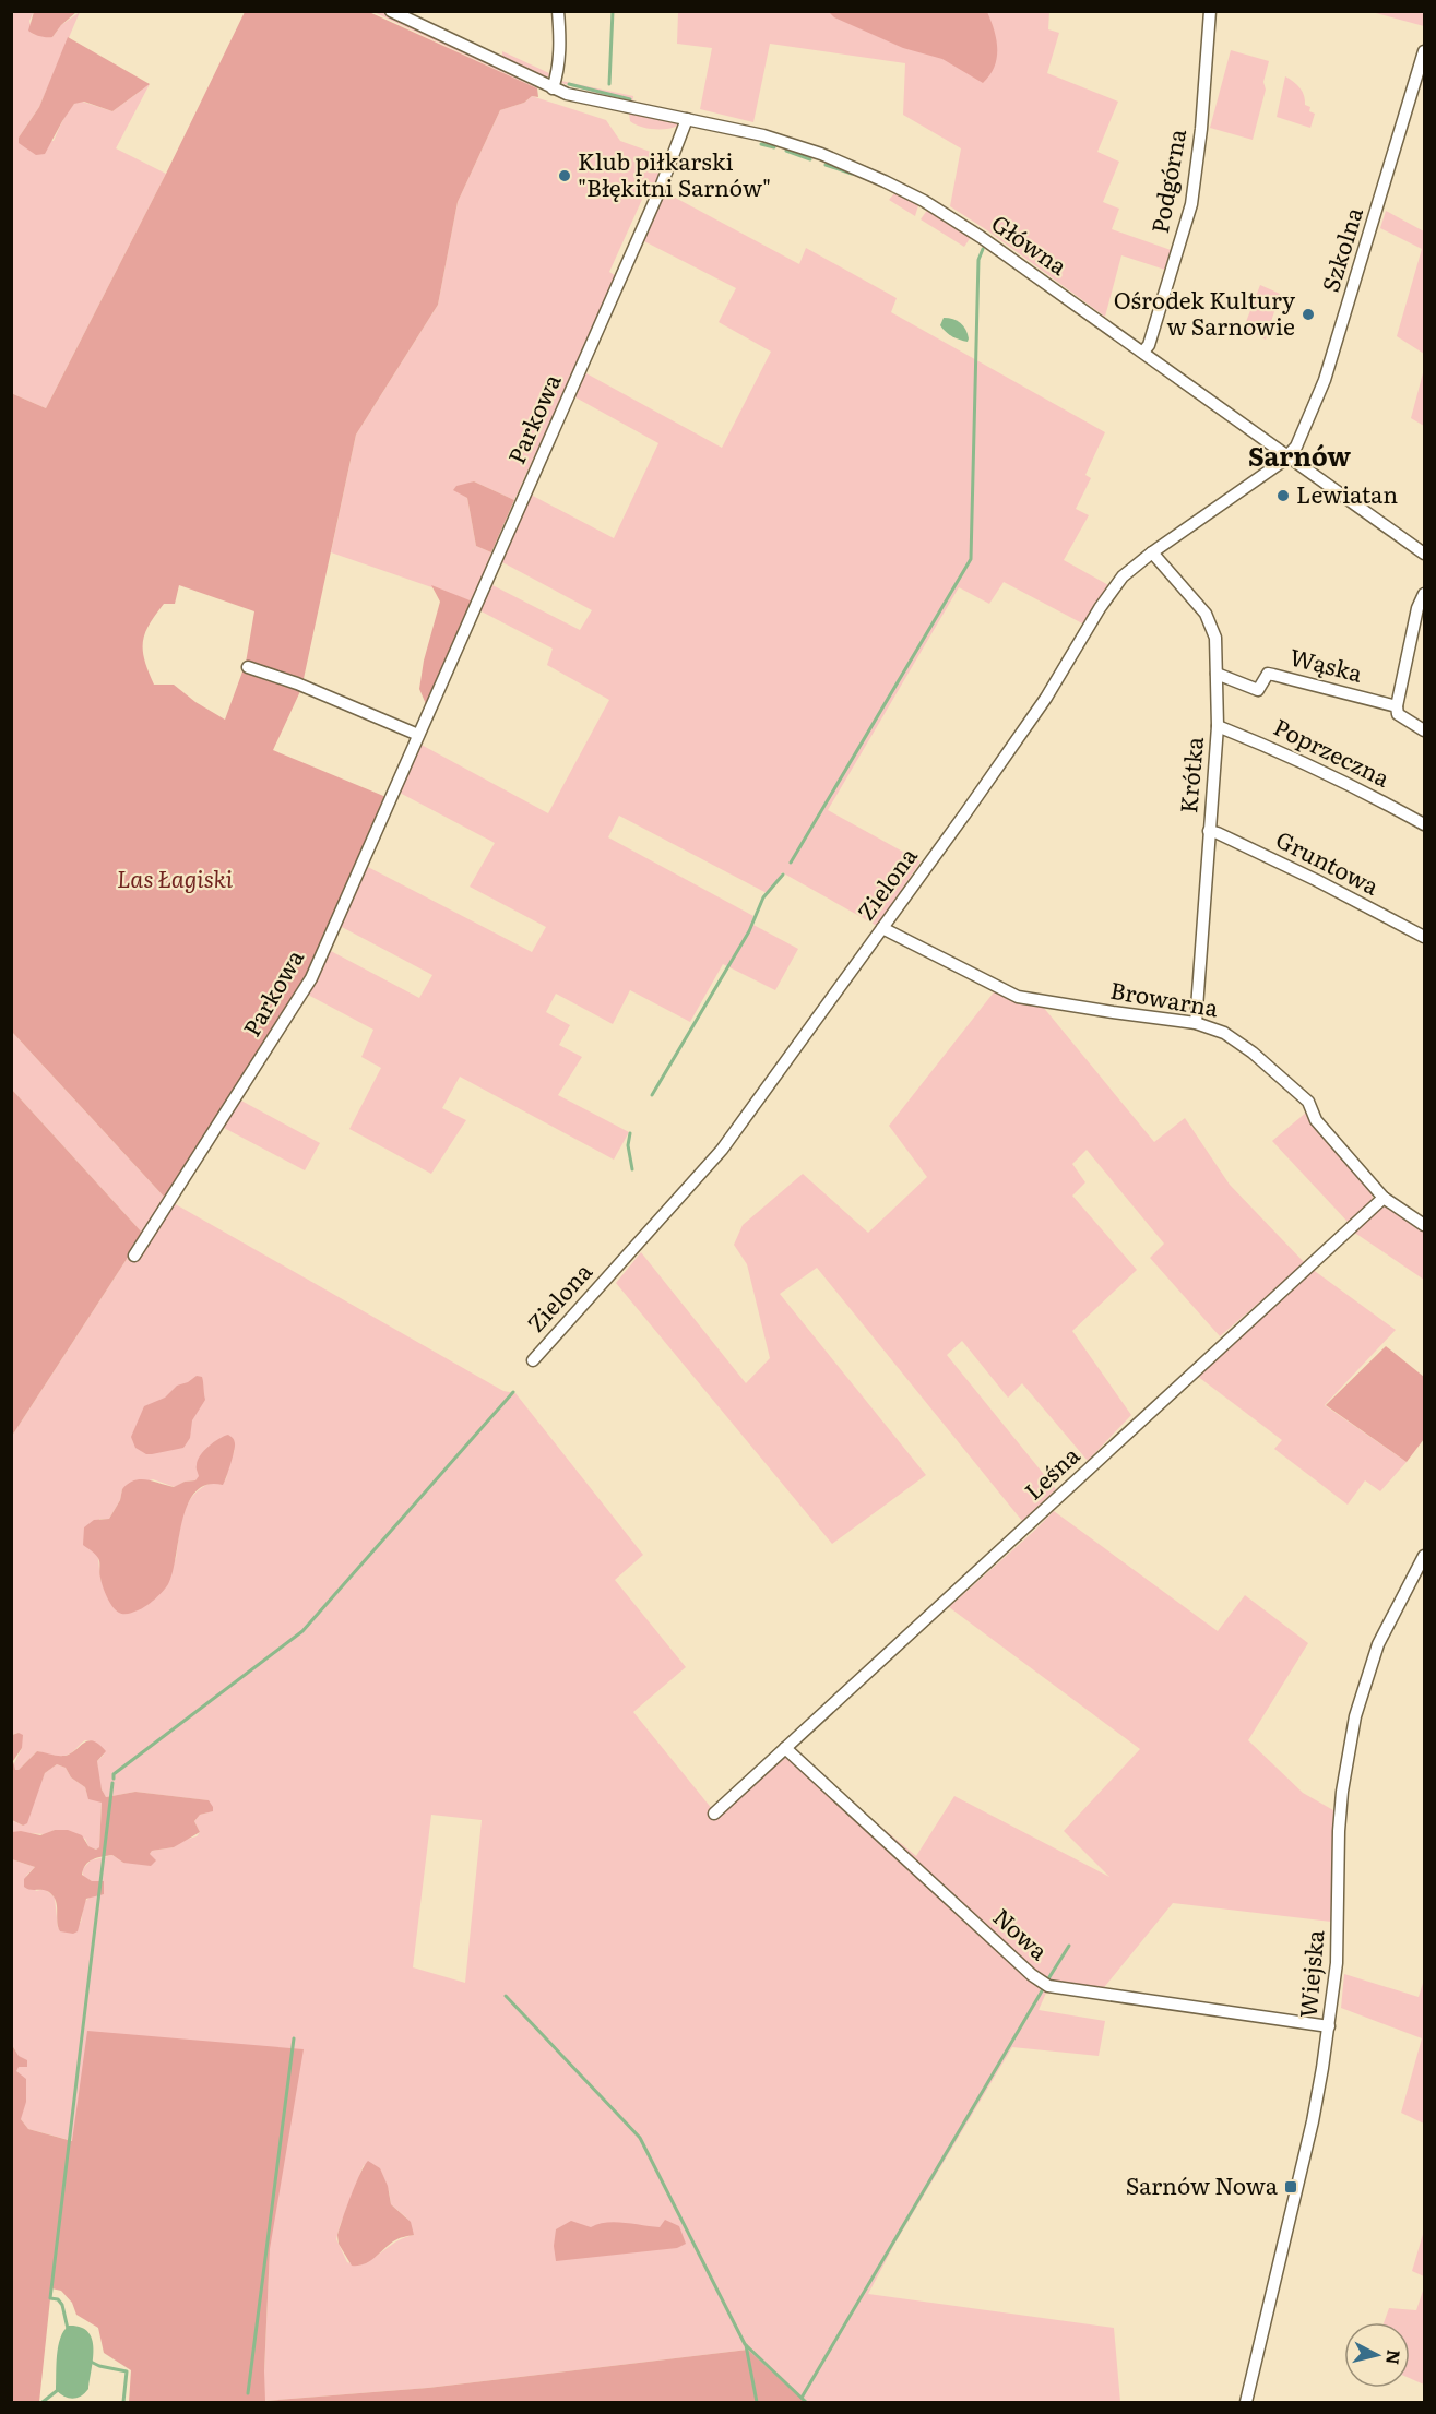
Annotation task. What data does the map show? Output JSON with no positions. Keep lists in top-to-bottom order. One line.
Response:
{"streets":{"street":["Podgórna","Główna","Szkolna","Parkowa","Wąska","Poprzeczna","Krótka","Gruntowa","Zielona","Browarna","Leśna","Nowa","Wiejska"]},"crossings":[["Podgórna","Główna"],["Główna","Szkolna"],["Główna","Parkowa"],["Główna","Zielona"],["Szkolna","Zielona"],["Wąska","Krótka"],["Poprzeczna","Krótka"],["Krótka","Gruntowa"],["Krótka","Zielona"],["Krótka","Browarna"],["Zielona","Browarna"],["Browarna","Leśna"],["Leśna","Nowa"],["Nowa","Wiejska"]],"districts":["Sarnów"],"parks":["Las Łagiski"],"places":{"other":["Klub piłkarski \"Błękitni Sarnów\"","Ośrodek Kultury w Sarnowie","Lewiatan"],"transit":["Sarnów Nowa"]},"north":"right"}
